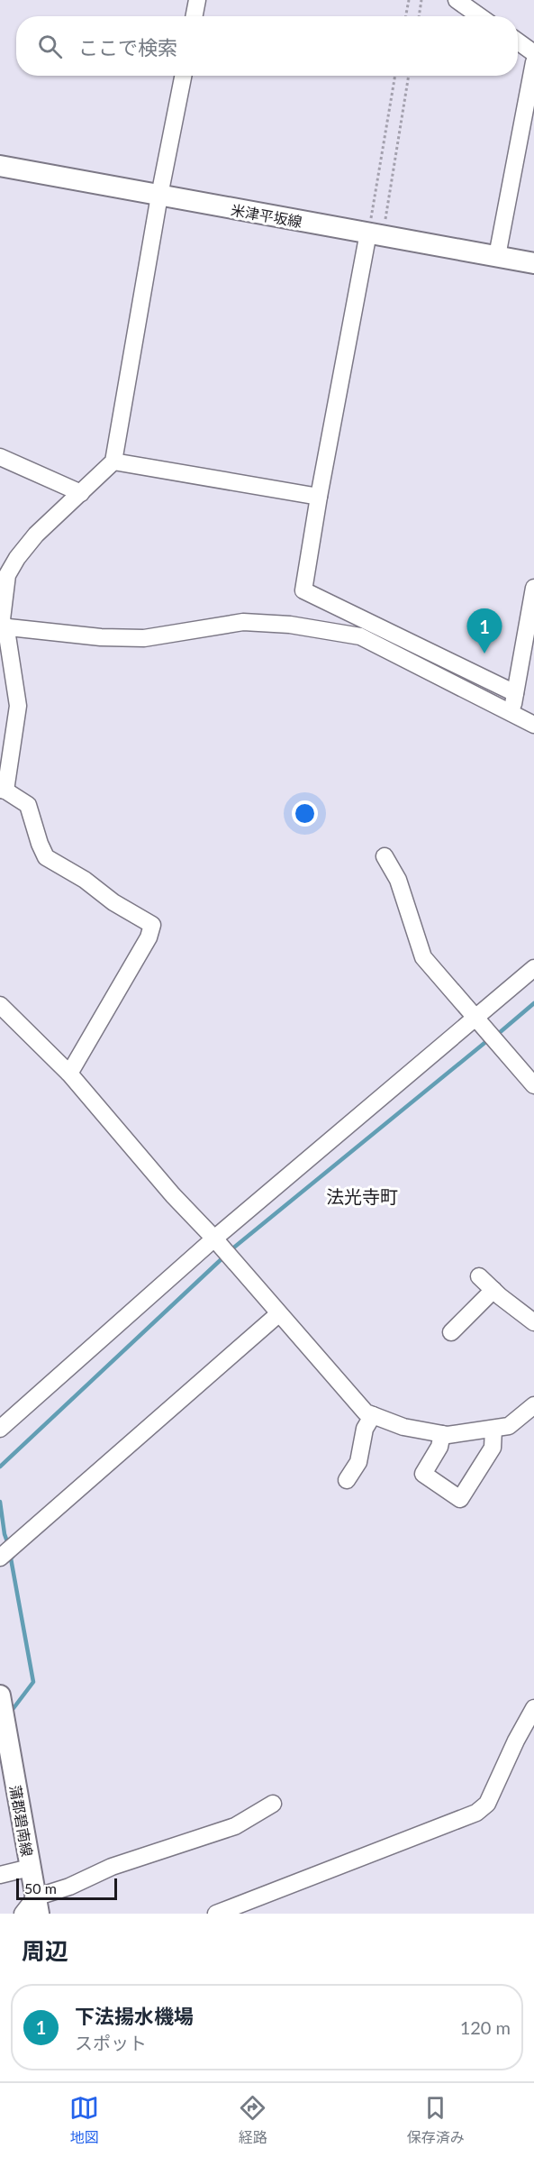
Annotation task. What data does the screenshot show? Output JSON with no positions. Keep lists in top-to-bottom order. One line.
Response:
{"streets":{"main road":["米津平坂線","蒲郡碧南線"]},"districts":["法光寺町"],"scale_bar":"50 m","page":{"search":"ここで検索","pins":"1","scale":"50 m","heading":"周辺","list":[{"mark":"1","name":"下法揚水機場","note":"スポット","value":"120 m"}],"nav":["地図","経路","保存済み"]}}
